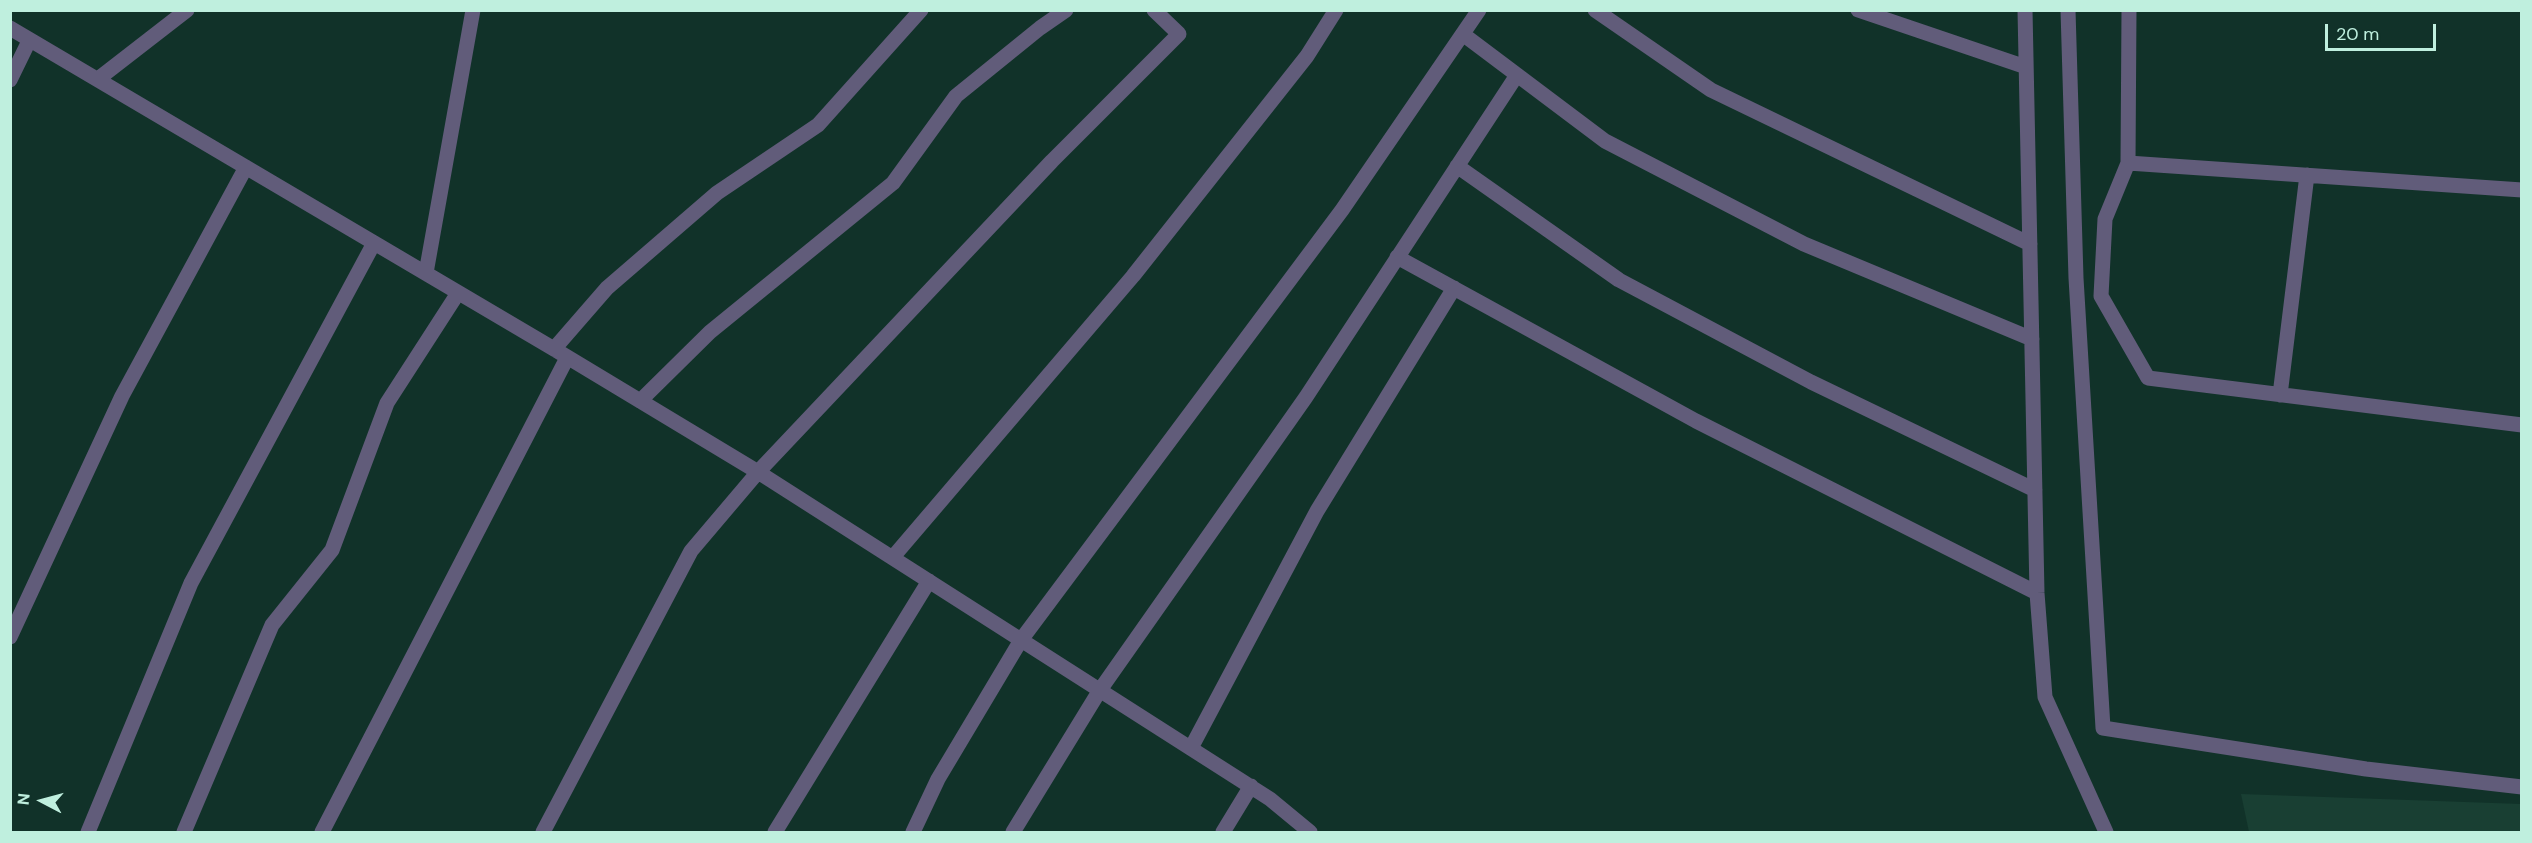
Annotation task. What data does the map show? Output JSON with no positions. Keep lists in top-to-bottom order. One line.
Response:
{"scale_bar":"20 m","north":"left"}
